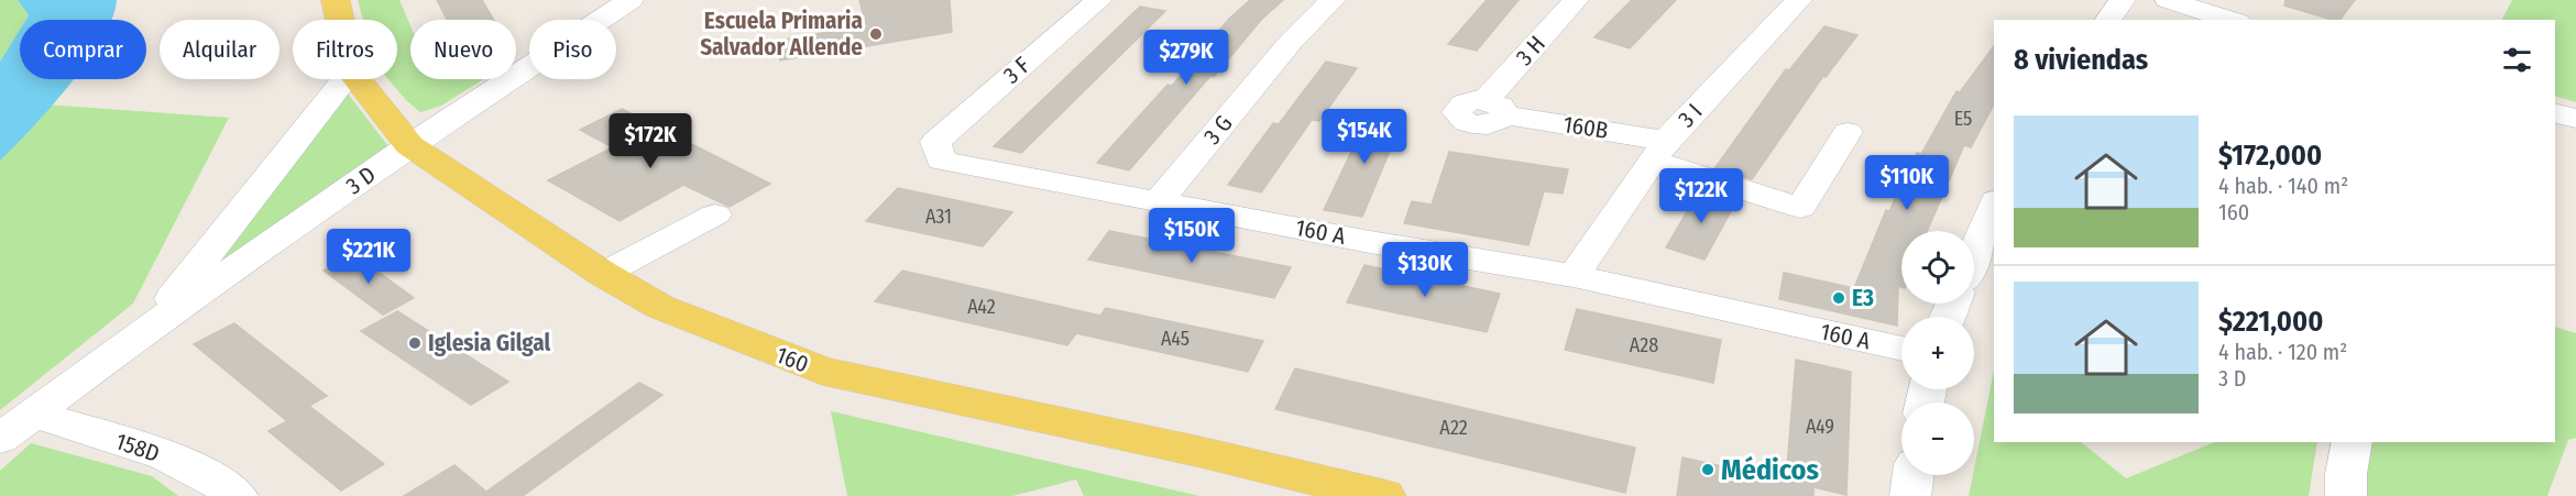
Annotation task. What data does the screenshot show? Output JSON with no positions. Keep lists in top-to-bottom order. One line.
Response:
{"streets":{"main road":["160"],"street":["3 H","3 F","3 I","160B","3 G","3 D","160 A","158D"]},"crossings":[["3 H","160B"],["3 F","160 A"],["3 I","160B"],["3 I","160 A"],["3 G","160 A"],["3 D","160"],["3 D","158D"]],"places":["Escuela Primaria Salvador Allende","E3","Iglesia Gilgal","Médicos"],"house_numbers":["E5","A31","A42","A45","A28","A49","A22"],"page":{"chip":["Comprar","Alquilar","Filtros","Nuevo","Piso"],"heading":"8 viviendas","price":["$279K","$154K","$172K","$110K","$122K","$150K","$221K","$130K"],"list":[{"name":"$172,000","note":"4 hab. · 140 m² · 160"},{"name":"$221,000","note":"4 hab. · 120 m² · 3 D"}],"map_buttons":["+","−"]}}
